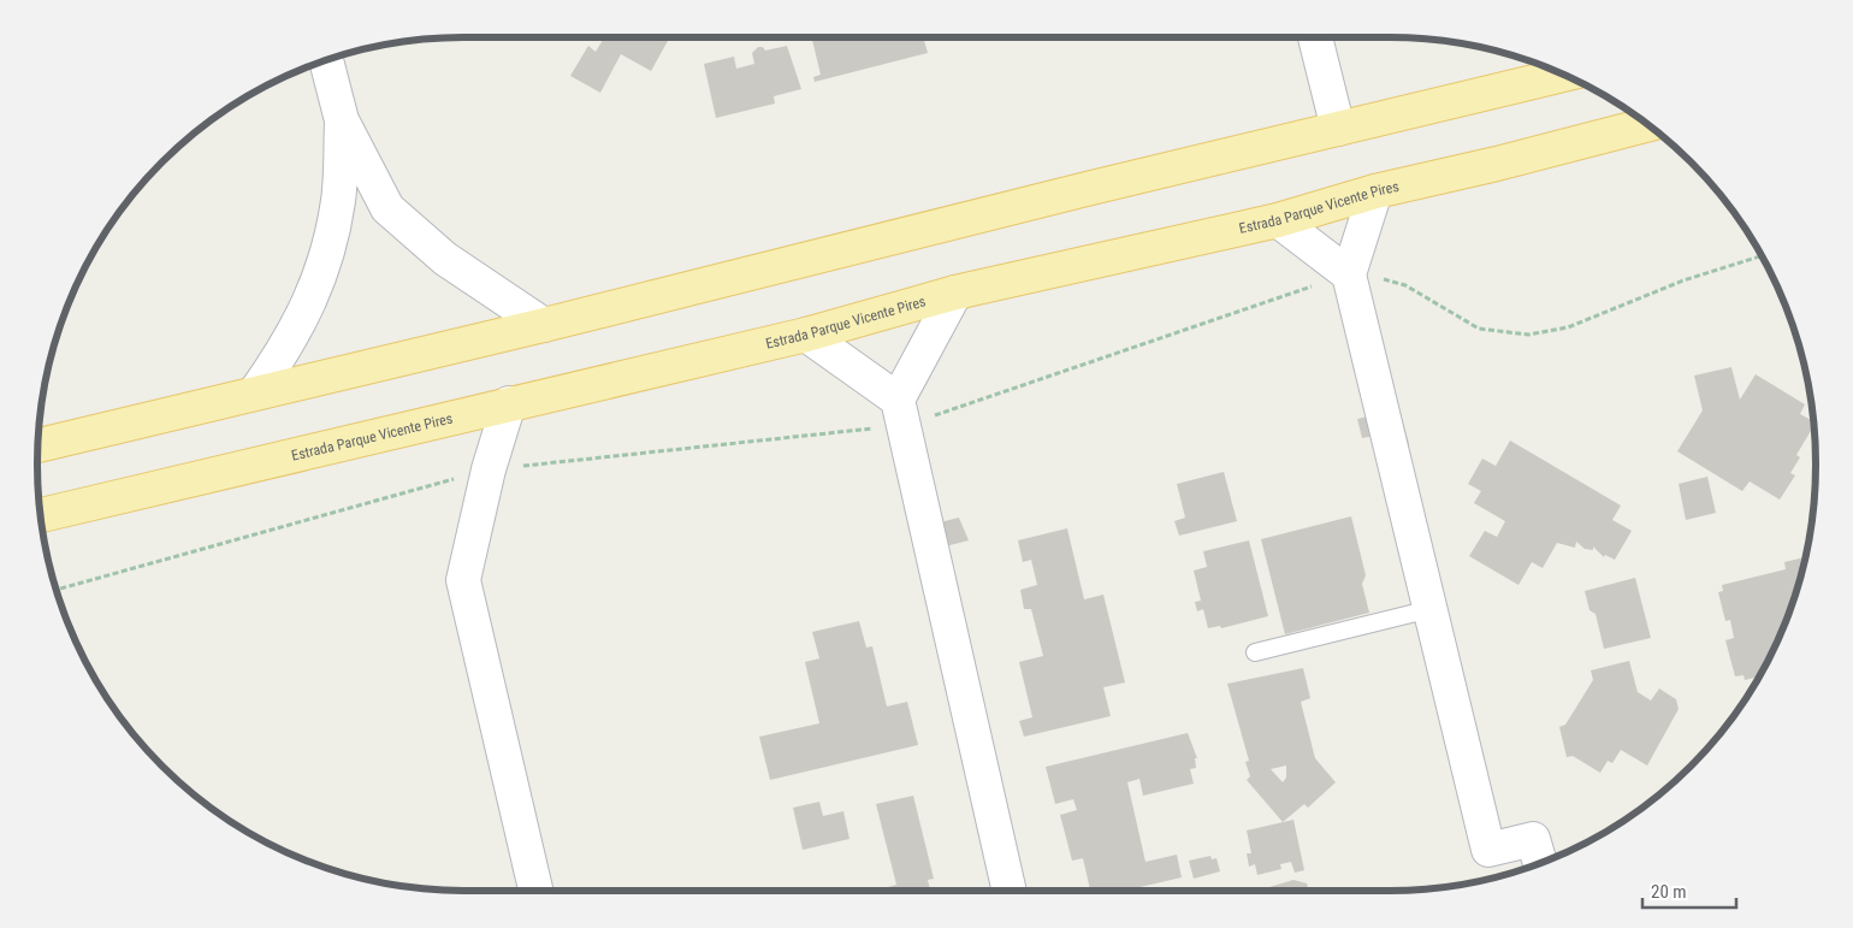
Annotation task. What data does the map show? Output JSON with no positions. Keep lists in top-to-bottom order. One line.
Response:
{"streets":{"main road":["Estrada Parque Vicente Pires"]},"scale_bar":"20 m"}
